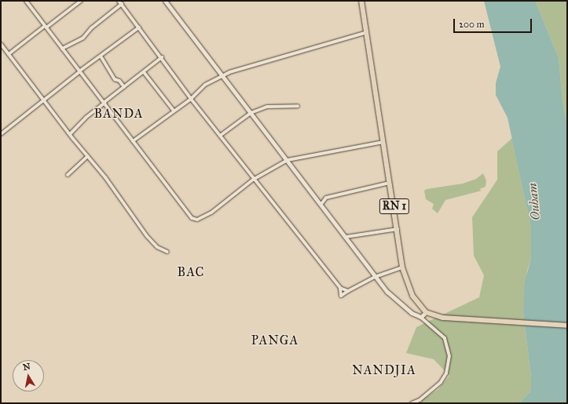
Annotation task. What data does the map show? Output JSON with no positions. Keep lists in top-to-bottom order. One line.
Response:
{"streets":{"main road":["RN 1"]},"districts":["BANDA","BAC","PANGA","NANDJIA"],"water":["Ouham"],"scale_bar":"200 m","north":"top"}
